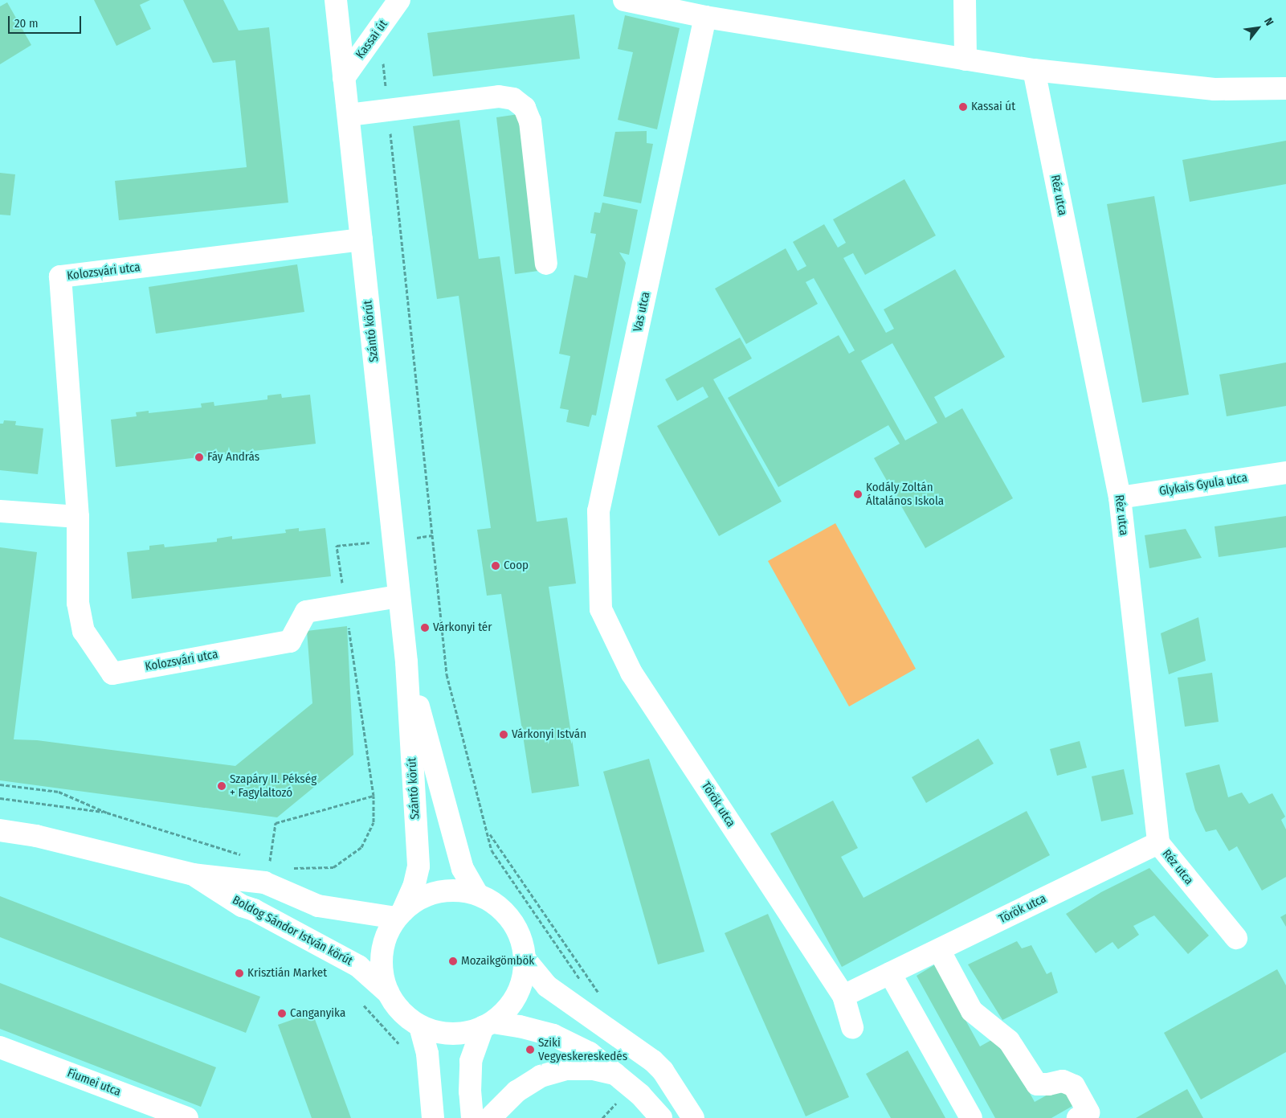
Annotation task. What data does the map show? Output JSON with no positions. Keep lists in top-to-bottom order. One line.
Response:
{"streets":{"street":["Kassai út","Réz utca","Kolozsvári utca","Vas utca","Szántó körút","Glykais Gyula utca","Török utca","Boldog Sándor István körút","Fiumei utca"]},"crossings":[["Kassai út","Szántó körút"],["Réz utca","Glykais Gyula utca"],["Réz utca","Török utca"],["Kolozsvári utca","Szántó körút"],["Vas utca","Török utca"],["Szántó körút","Boldog Sándor István körút"]],"places":["Kassai út","Fáy András","Kodály Zoltán Általános Iskola","Coop","Várkonyi tér","Várkonyi István","Szapáry II. Pékség + Fagylaltozó","Mozaikgömbök","Krisztián Market","Canganyika","Sziki Vegyeskereskedés"],"scale_bar":"20 m","north":"top right"}
